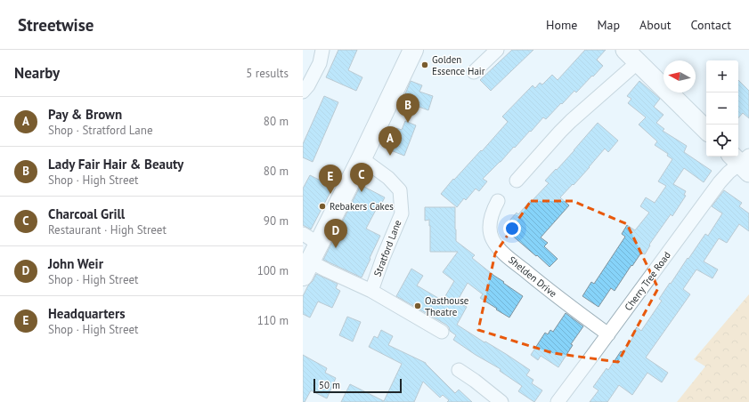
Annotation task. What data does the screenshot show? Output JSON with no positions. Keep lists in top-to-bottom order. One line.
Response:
{"streets":{"street":["Stratford Lane","Shelden Drive","Cherry Tree Road"]},"crossings":[["Shelden Drive","Cherry Tree Road"]],"places":["Golden Essence Hair","Rebakers Cakes","Oasthouse Theatre"],"scale_bar":"50 m","north":"left","page":{"header":"Streetwise","nav":["Home","Map","About","Contact"],"heading":["Nearby","5 results"],"map_buttons":["+","−"],"pins":["B","A","C","E","D"],"list":[{"mark":"A","name":"Pay & Brown","note":"Shop · Stratford Lane","value":"80 m"},{"mark":"B","name":"Lady Fair Hair & Beauty","note":"Shop · High Street","value":"80 m"},{"mark":"C","name":"Charcoal Grill","note":"Restaurant · High Street","value":"90 m"},{"mark":"D","name":"John Weir","note":"Shop · High Street","value":"100 m"},{"mark":"E","name":"Headquarters","note":"Shop · High Street","value":"110 m"}],"scale":"50 m"}}
